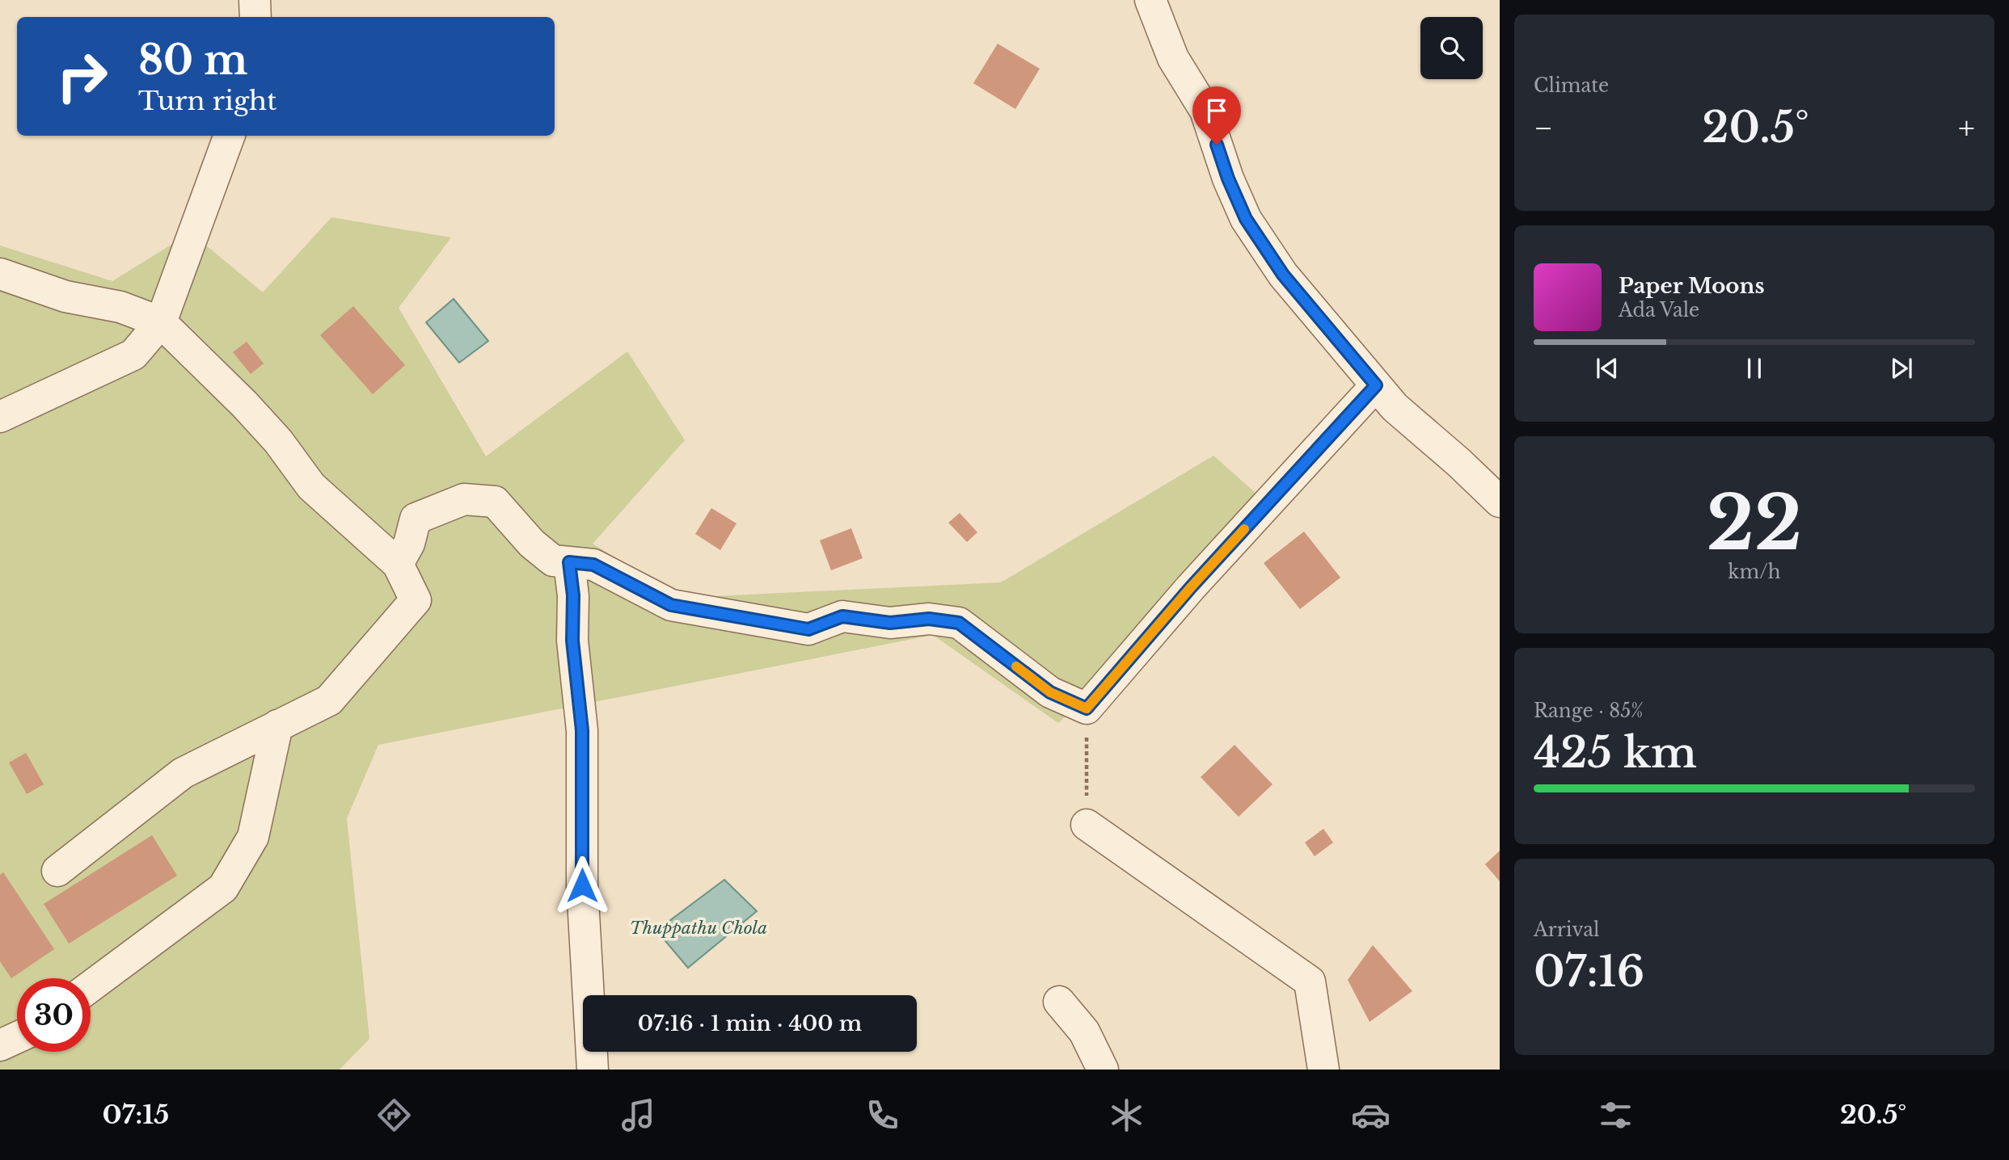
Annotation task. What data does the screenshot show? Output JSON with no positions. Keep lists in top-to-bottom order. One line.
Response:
{"water":["Thuppathu Chola"],"page":{"tile":["Climate",["22","km/h"],["Range · 85%","425 km"],["Arrival","07:16"]],"turn":["80 m","Turn right"],"heat":["−","20.5°","+"],"song":["Paper Moons","Ada Vale"],"limit":"30","trip":"07:16 · 1 min · 400 m","tabs":["07:15","20.5°"]}}
